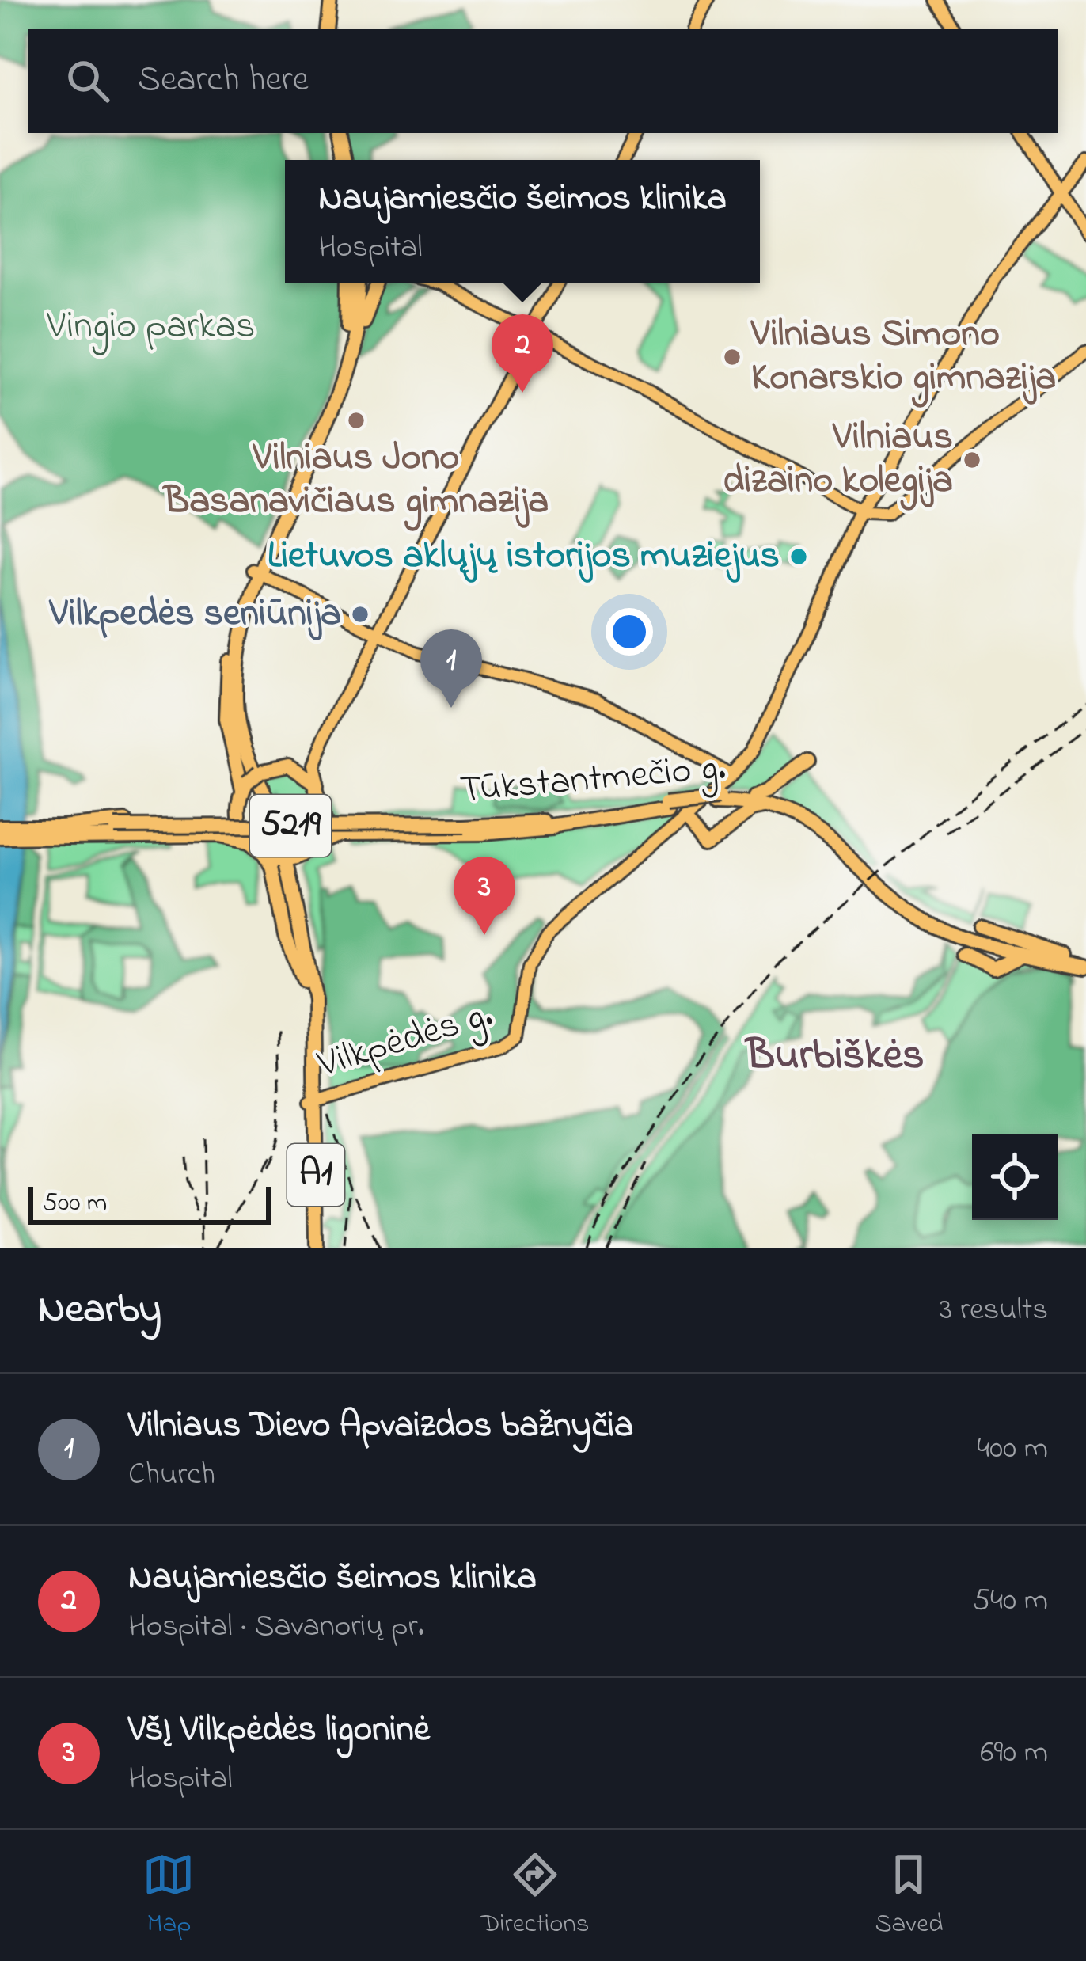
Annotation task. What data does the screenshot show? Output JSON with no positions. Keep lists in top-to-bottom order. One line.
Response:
{"streets":{"highway":["Tūkstantmečio g.","5219","A1"],"main road":["Vilkpėdės g."]},"crossings":[["Tūkstantmečio g.","5219"],["Vilkpėdės g.","A1"]],"districts":["Burbiškės"],"parks":["Vingio parkas"],"places":["Vilniaus Simono Konarskio gimnazija","Vilniaus Jono Basanavičiaus gimnazija","Vilniaus dizaino kolegija","Lietuvos aklųjų istorijos muziejus","Vilkpedės seniūnija"],"scale_bar":"500 m","page":{"search":"Search here","popup":["Naujamiesčio šeimos klinika","Hospital"],"pins":["2","1","3"],"scale":"500 m","heading":["Nearby","3 results"],"list":[{"mark":"1","name":"Vilniaus Dievo Apvaizdos bažnyčia","note":"Church","value":"400 m"},{"mark":"2","name":"Naujamiesčio šeimos klinika","note":"Hospital · Savanorių pr.","value":"540 m"},{"mark":"3","name":"VšĮ Vilkpėdės ligoninė","note":"Hospital","value":"690 m"}],"nav":["Map","Directions","Saved"]}}
